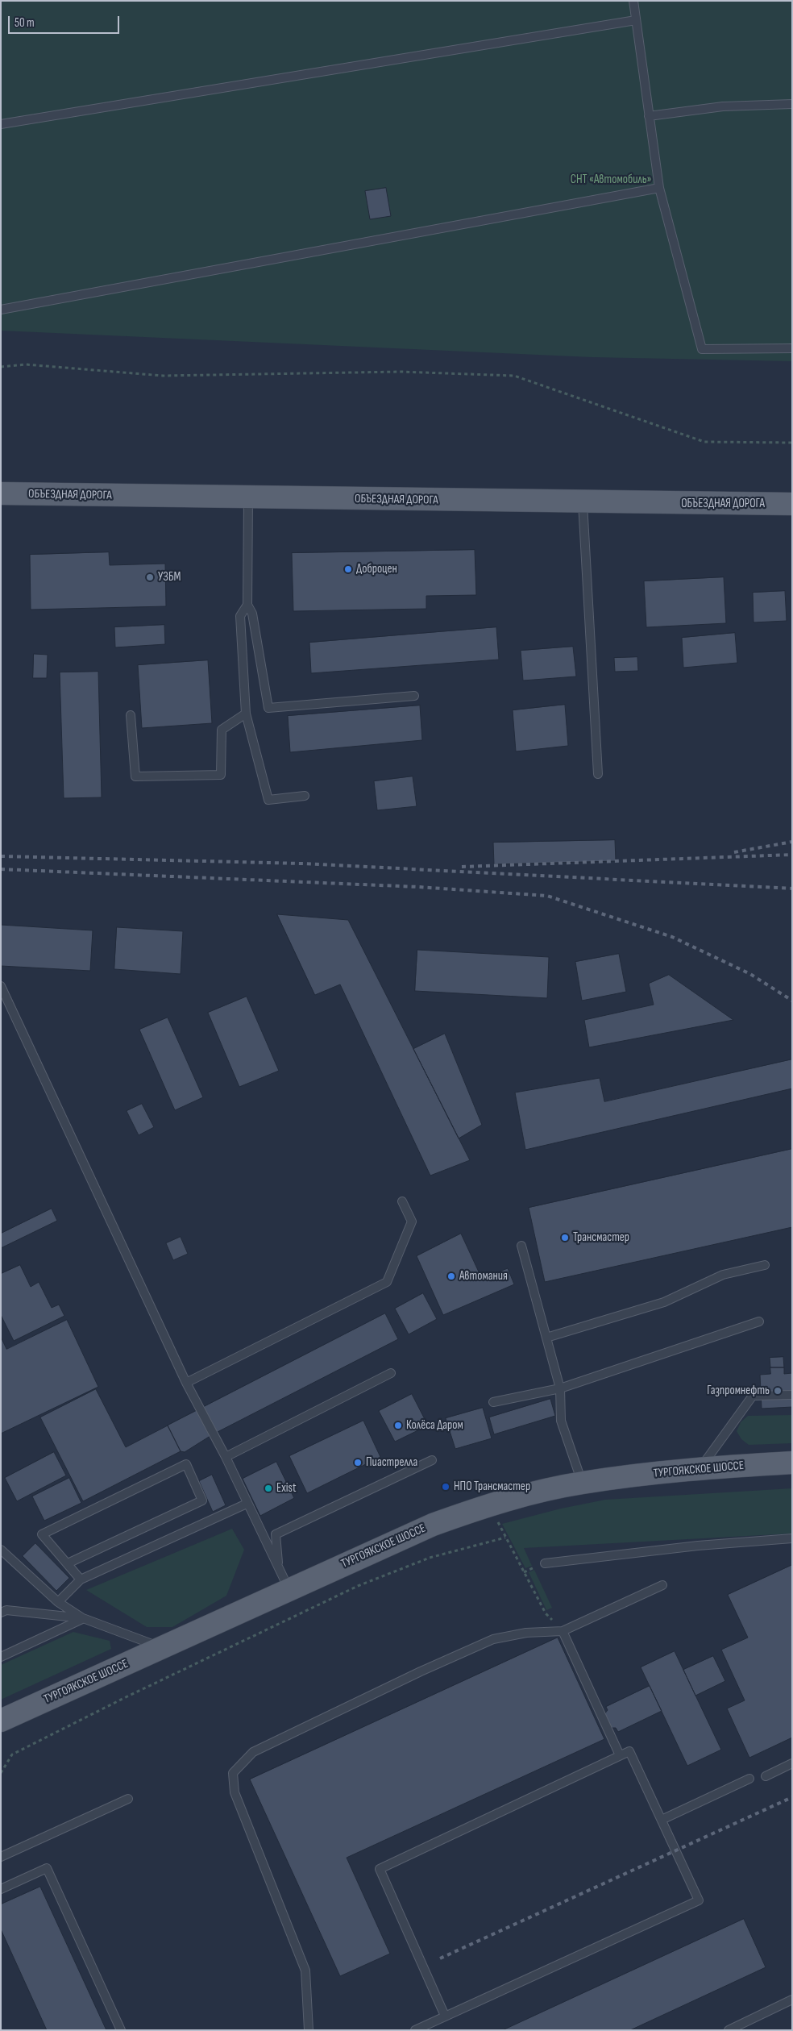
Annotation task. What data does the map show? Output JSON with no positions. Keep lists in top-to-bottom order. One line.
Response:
{"streets":{"main road":["ОБЪЕЗДНАЯ ДОРОГА","ТУРГОЯКСКОЕ ШОССЕ"]},"parks":["СНТ «Автомобиль»"],"places":["Доброцен","УЗБМ","Трансмастер","Автомания","Газпромнефть","Колёса Даром","Пиастрелла","НПО Трансмастер","Exist"],"scale_bar":"50 m"}
